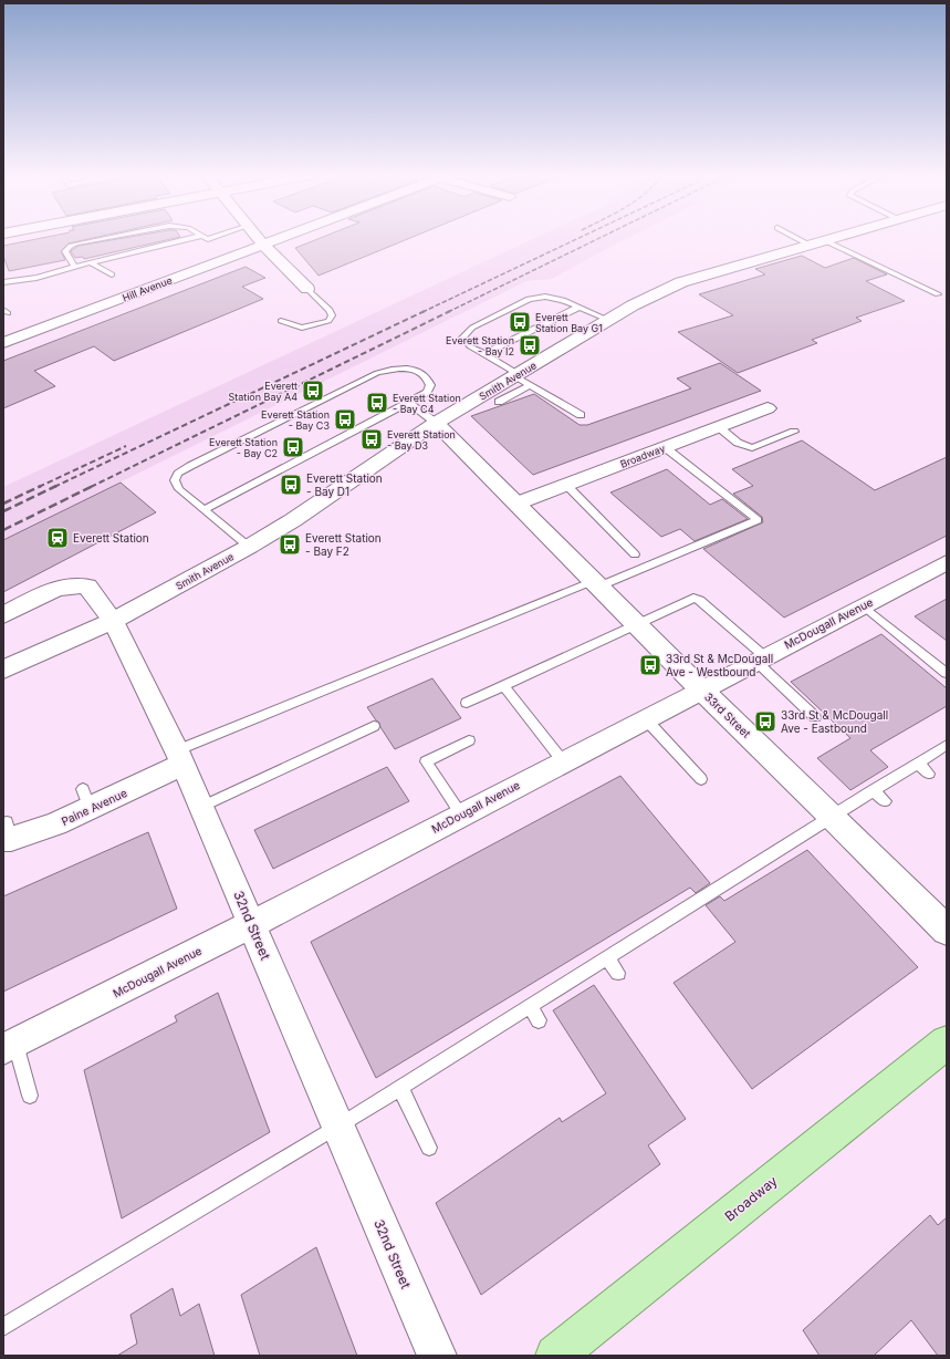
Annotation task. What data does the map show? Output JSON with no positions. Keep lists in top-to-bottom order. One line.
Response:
{"streets":{"main road":["Broadway"],"street":["Hill Avenue","Smith Avenue","McDougall Avenue","33rd Street","Paine Avenue","32nd Street"]},"crossings":[["Smith Avenue","33rd Street"],["Smith Avenue","32nd Street"],["Broadway","33rd Street"],["McDougall Avenue","33rd Street"],["McDougall Avenue","32nd Street"],["Paine Avenue","32nd Street"]],"places":{"bus stop":["Everett Station Bay G1","Everett Station - Bay I2","Everett Station Bay A4","Everett Station - Bay C4","Everett Station - Bay C3","Everett Station - Bay D3","Everett Station - Bay C2","Everett Station - Bay D1","Everett Station - Bay F2","33rd St & McDougall Ave - Westbound","33rd St & McDougall Ave - Eastbound"],"station":["Everett Station"]}}
